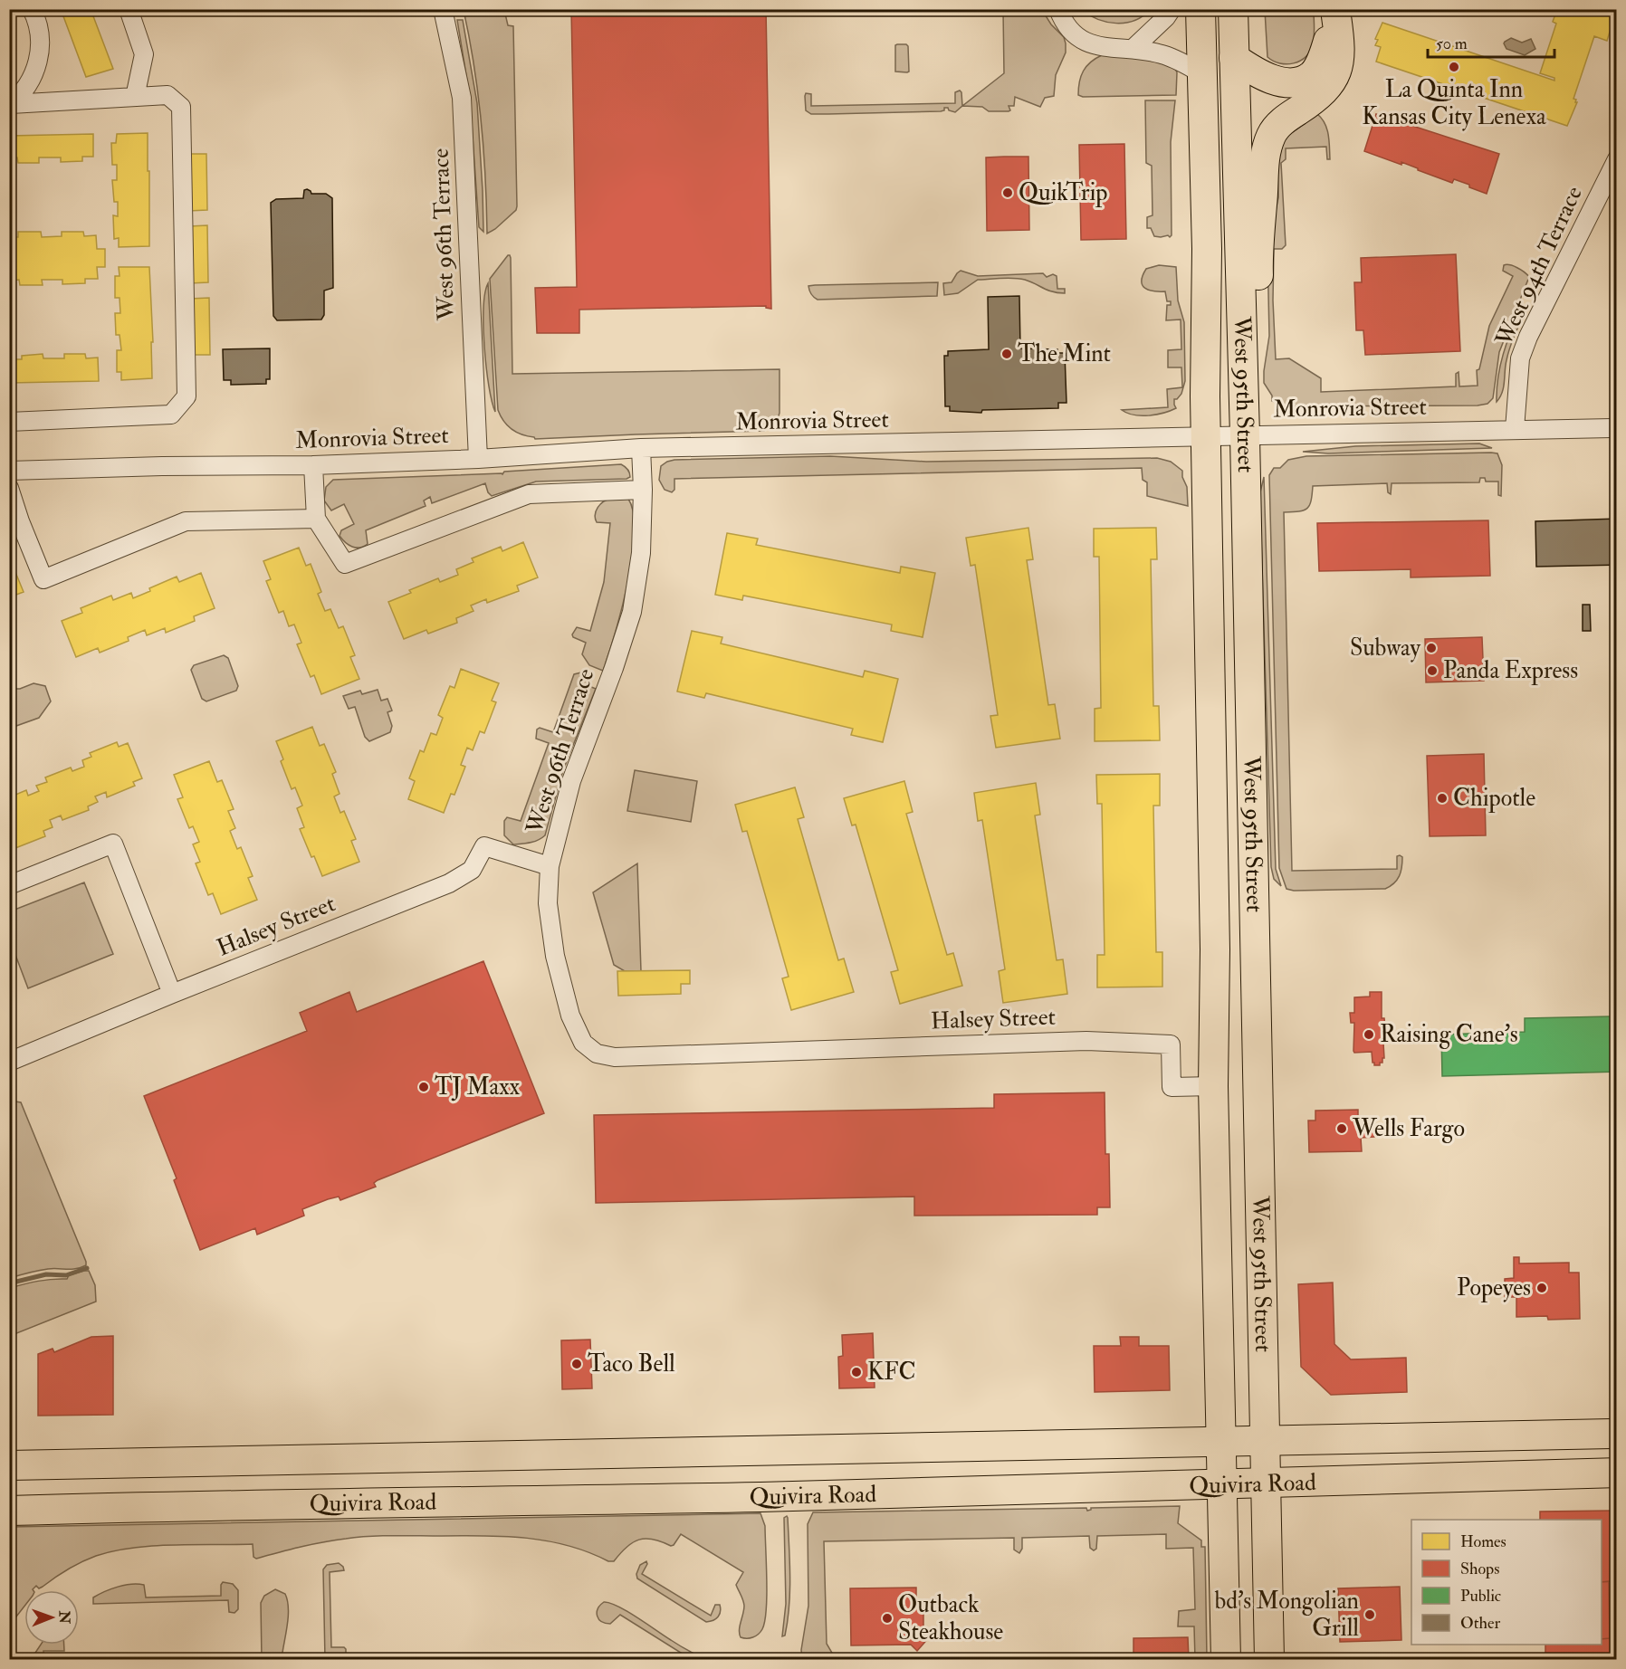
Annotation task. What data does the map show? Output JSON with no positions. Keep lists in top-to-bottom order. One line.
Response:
{"streets":{"main road":["West 95th Street","Quivira Road"],"street":["West 96th Terrace","West 94th Terrace","Monrovia Street","Halsey Street"]},"crossings":[["West 96th Terrace","Monrovia Street"],["West 96th Terrace","Halsey Street"],["West 94th Terrace","Monrovia Street"],["West 95th Street","Monrovia Street"],["West 95th Street","Halsey Street"],["West 95th Street","Quivira Road"]],"places":["La Quinta Inn Kansas City Lenexa","QuikTrip","The Mint","Subway","Panda Express","Chipotle","Raising Cane's","TJ Maxx","Wells Fargo","Popeyes","Taco Bell","KFC","bd's Mongolian Grill","Outback Steakhouse"],"legend":["Homes","Shops","Public","Other"],"scale_bar":"50 m","north":"right"}
